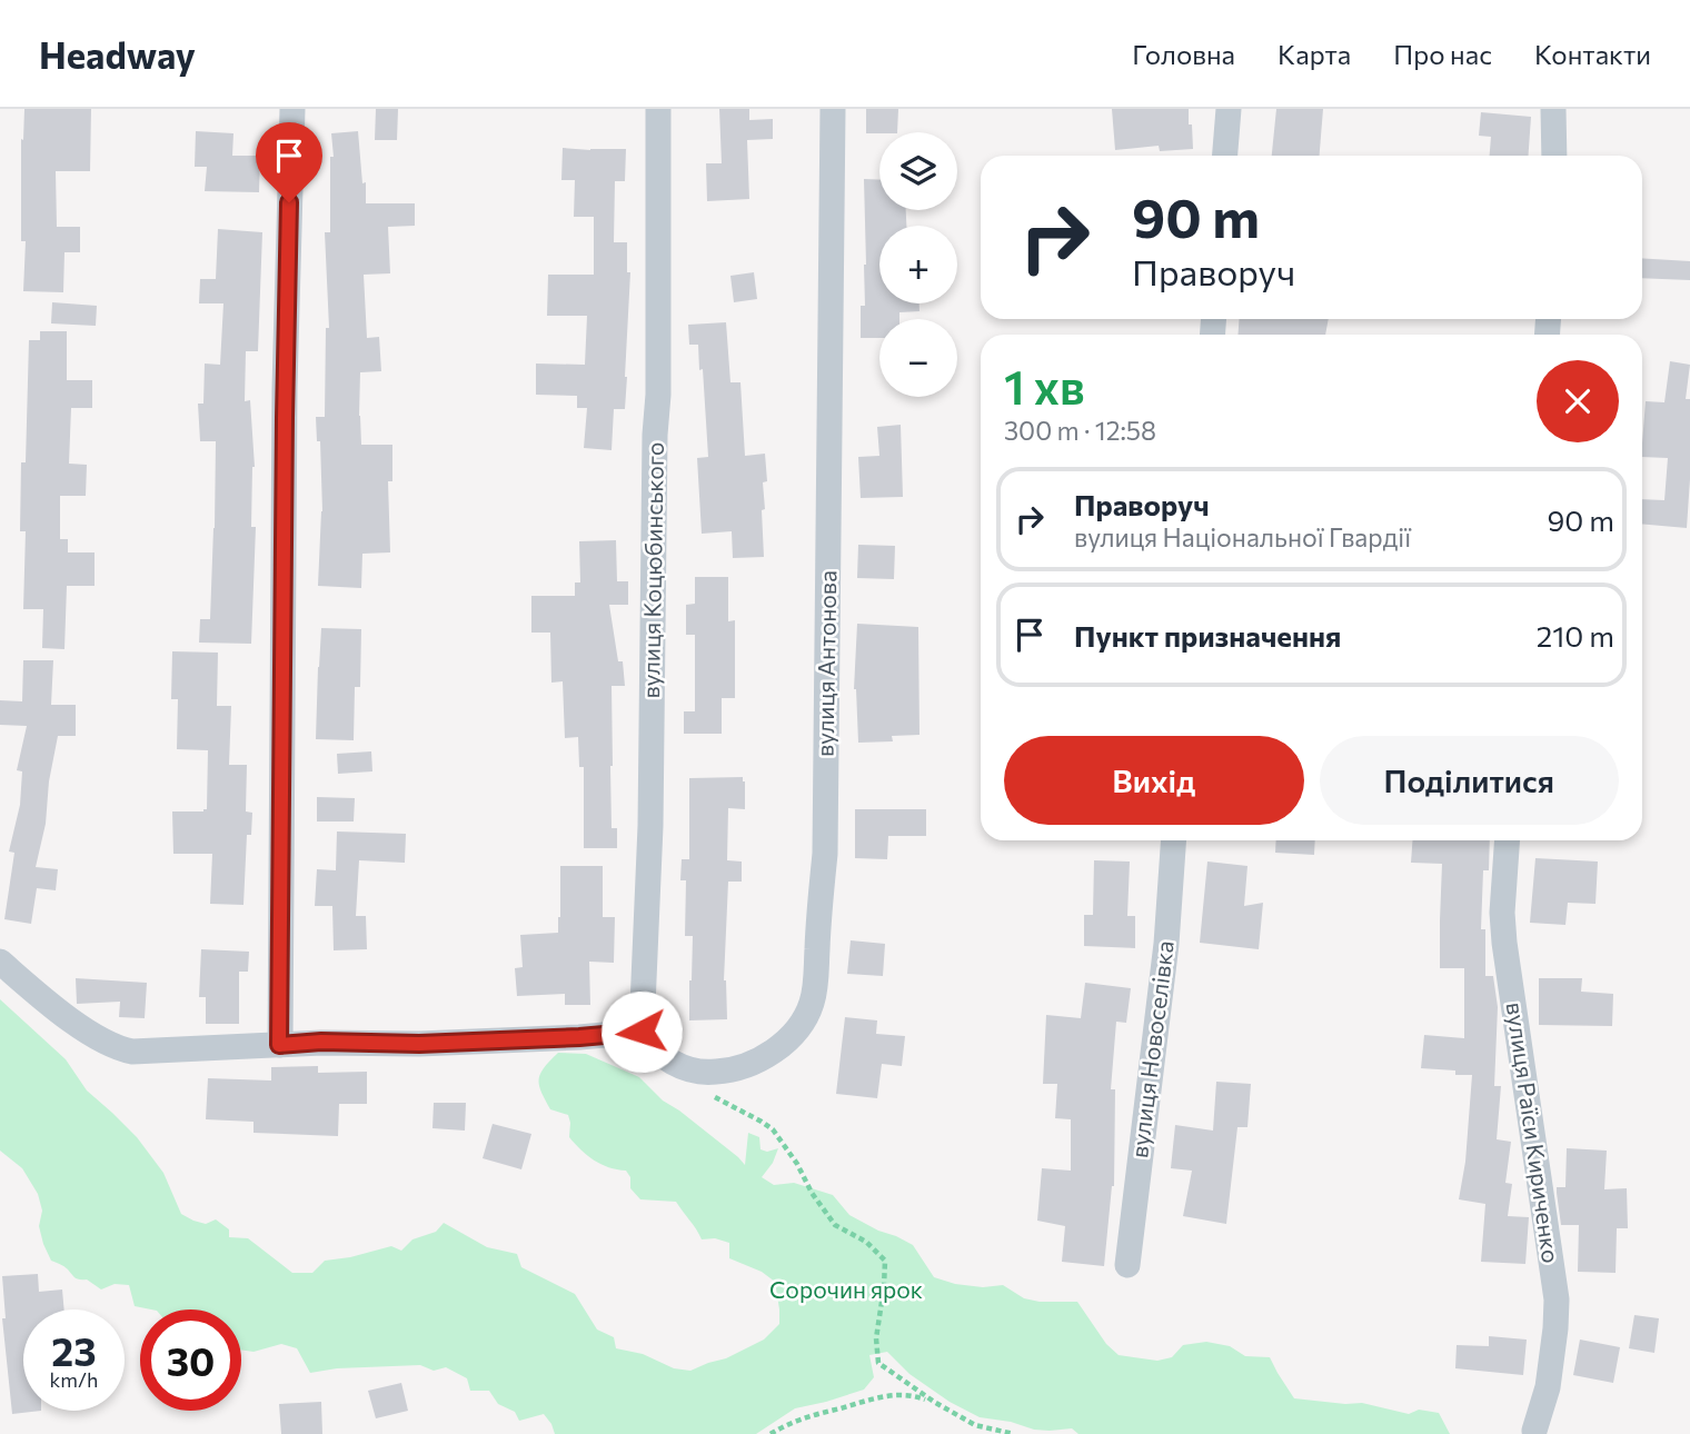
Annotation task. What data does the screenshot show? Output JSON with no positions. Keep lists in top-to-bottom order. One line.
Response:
{"streets":{"street":["вулиця Коцюбинського","вулиця Антонова","вулиця Новоселівка","вулиця Раїси Кириченко"]},"crossings":[["вулиця Коцюбинського","вулиця Антонова"]],"parks":["Сорочин ярок"],"page":{"header":"Headway","nav":["Головна","Карта","Про нас","Контакти"],"map_buttons":["+","−"],"turn":["90 m","Праворуч"],"heading":["1 хв","300 m · 12:58"],"list":[{"name":"Праворуч","note":"вулиця Національної Гвардії","value":"90 m"},{"name":"Пункт призначення","value":"210 m"}],"buttons":["Вихід","Поділитися"],"speed":"23 km/h","limit":"30"}}
